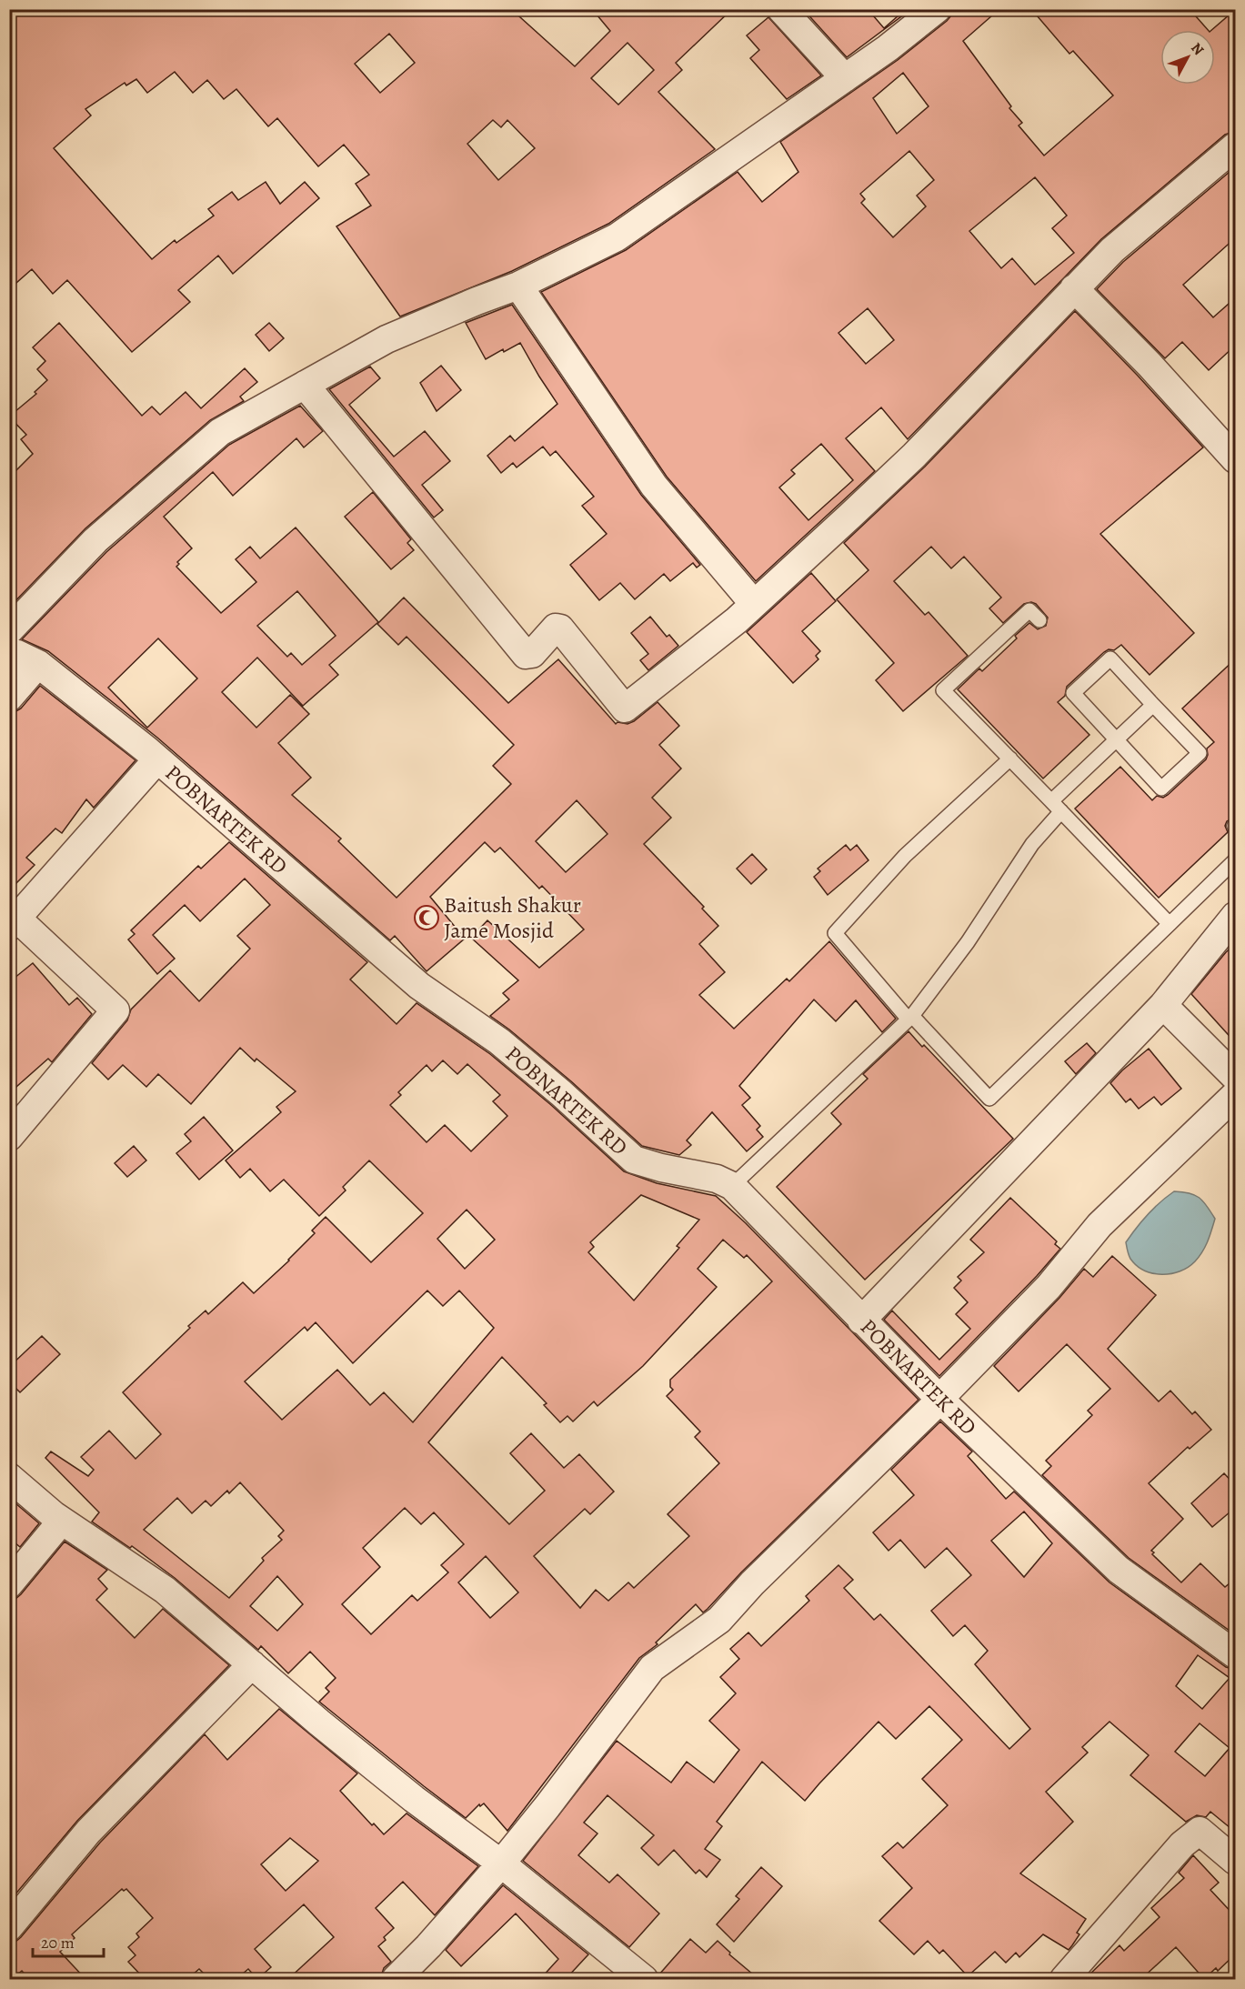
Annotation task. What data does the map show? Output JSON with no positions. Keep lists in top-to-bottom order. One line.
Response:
{"streets":{"street":["POBNARTEK RD"]},"places":{"mosque":["Baitush Shakur Jame Mosjid"]},"scale_bar":"20 m","north":"top right"}
